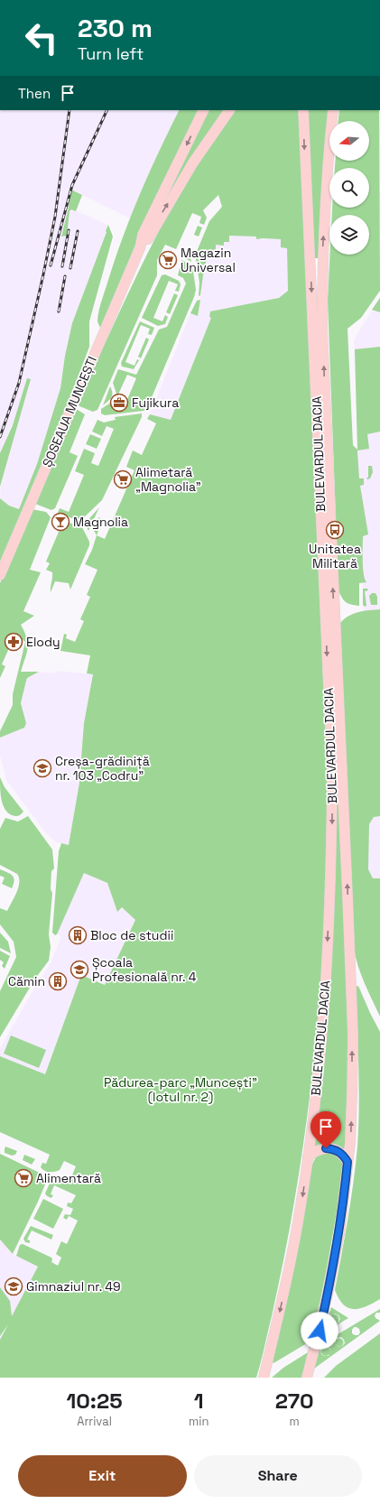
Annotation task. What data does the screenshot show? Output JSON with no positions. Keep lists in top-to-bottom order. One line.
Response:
{"streets":{"main road":["ȘOSEAUA MUNCEȘTI","BULEVARDUL DACIA"]},"parks":["Pădurea-parc „Muncești” (lotul nr. 2)"],"places":{"supermarket":["Magazin Universal","Alimetară „Magnolia”","Alimentară"],"office":["Fujikura"],"bar":["Magnolia"],"bus stop":["Unitatea Militară"],"pharmacy":["Elody"],"school or university":["Creșa-grădiniță nr. 103 „Codru”","Școala Profesională nr. 4","Gimnaziul nr. 49"],"building":["Bloc de studii","Cămin"]},"north":"left","page":{"turn":["230 m","Turn left"],"then":"Then","eta":["10:25","Arrival","1","min","270","m"],"buttons":["Exit","Share"]}}
